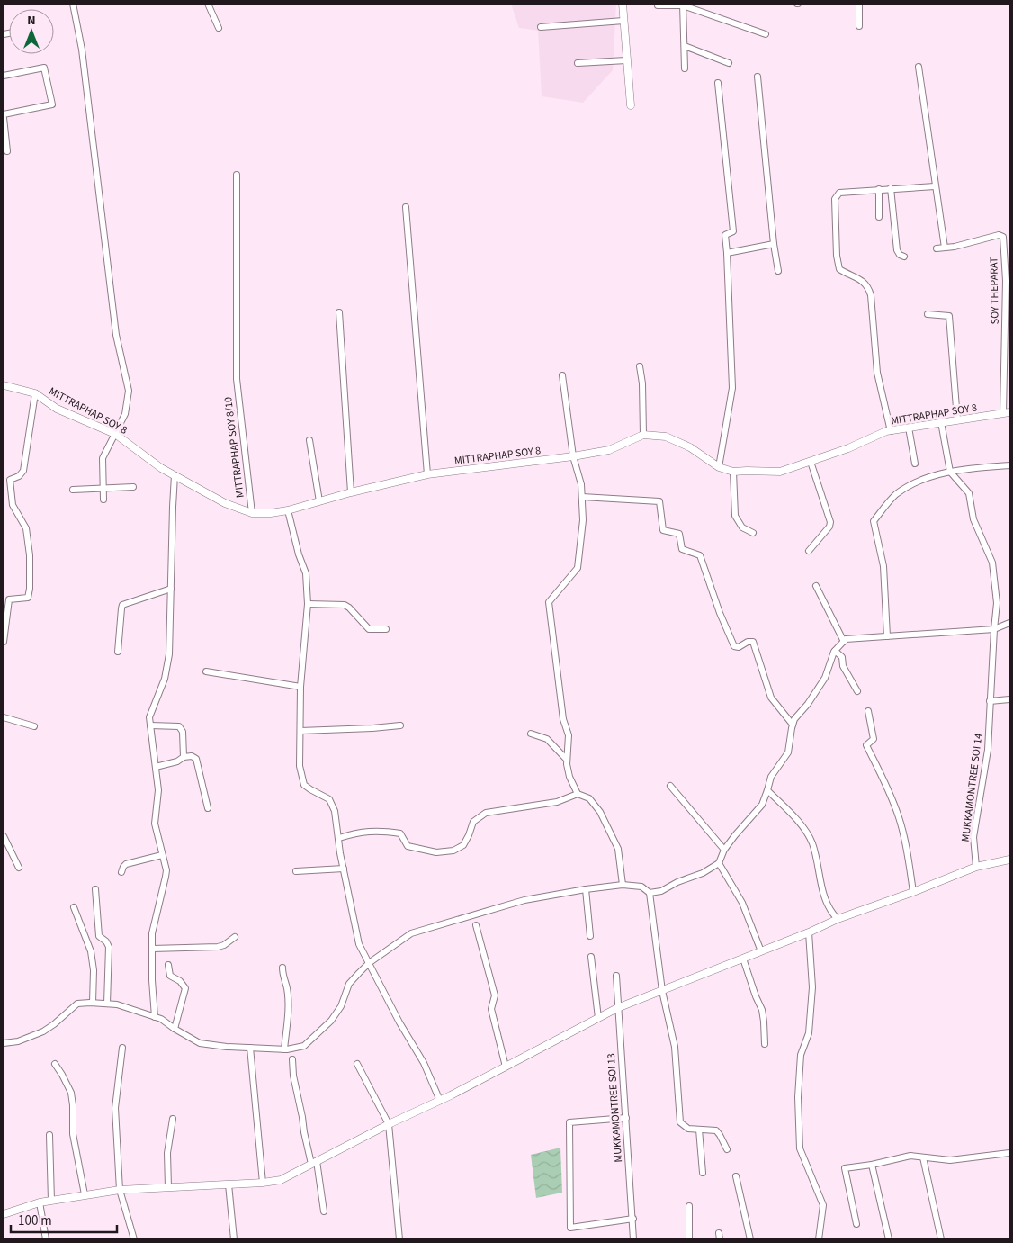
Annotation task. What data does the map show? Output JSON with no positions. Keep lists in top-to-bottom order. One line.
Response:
{"streets":{"street":["SOY THEPARAT","MITTRAPHAP SOY 8","MITTRAPHAP SOY 8/10","MUKKAMONTREE SOI 14","MUKKAMONTREE SOI 13"]},"crossings":[["SOY THEPARAT","MITTRAPHAP SOY 8"],["MITTRAPHAP SOY 8","MITTRAPHAP SOY 8/10"]],"scale_bar":"100 m","north":"top"}
